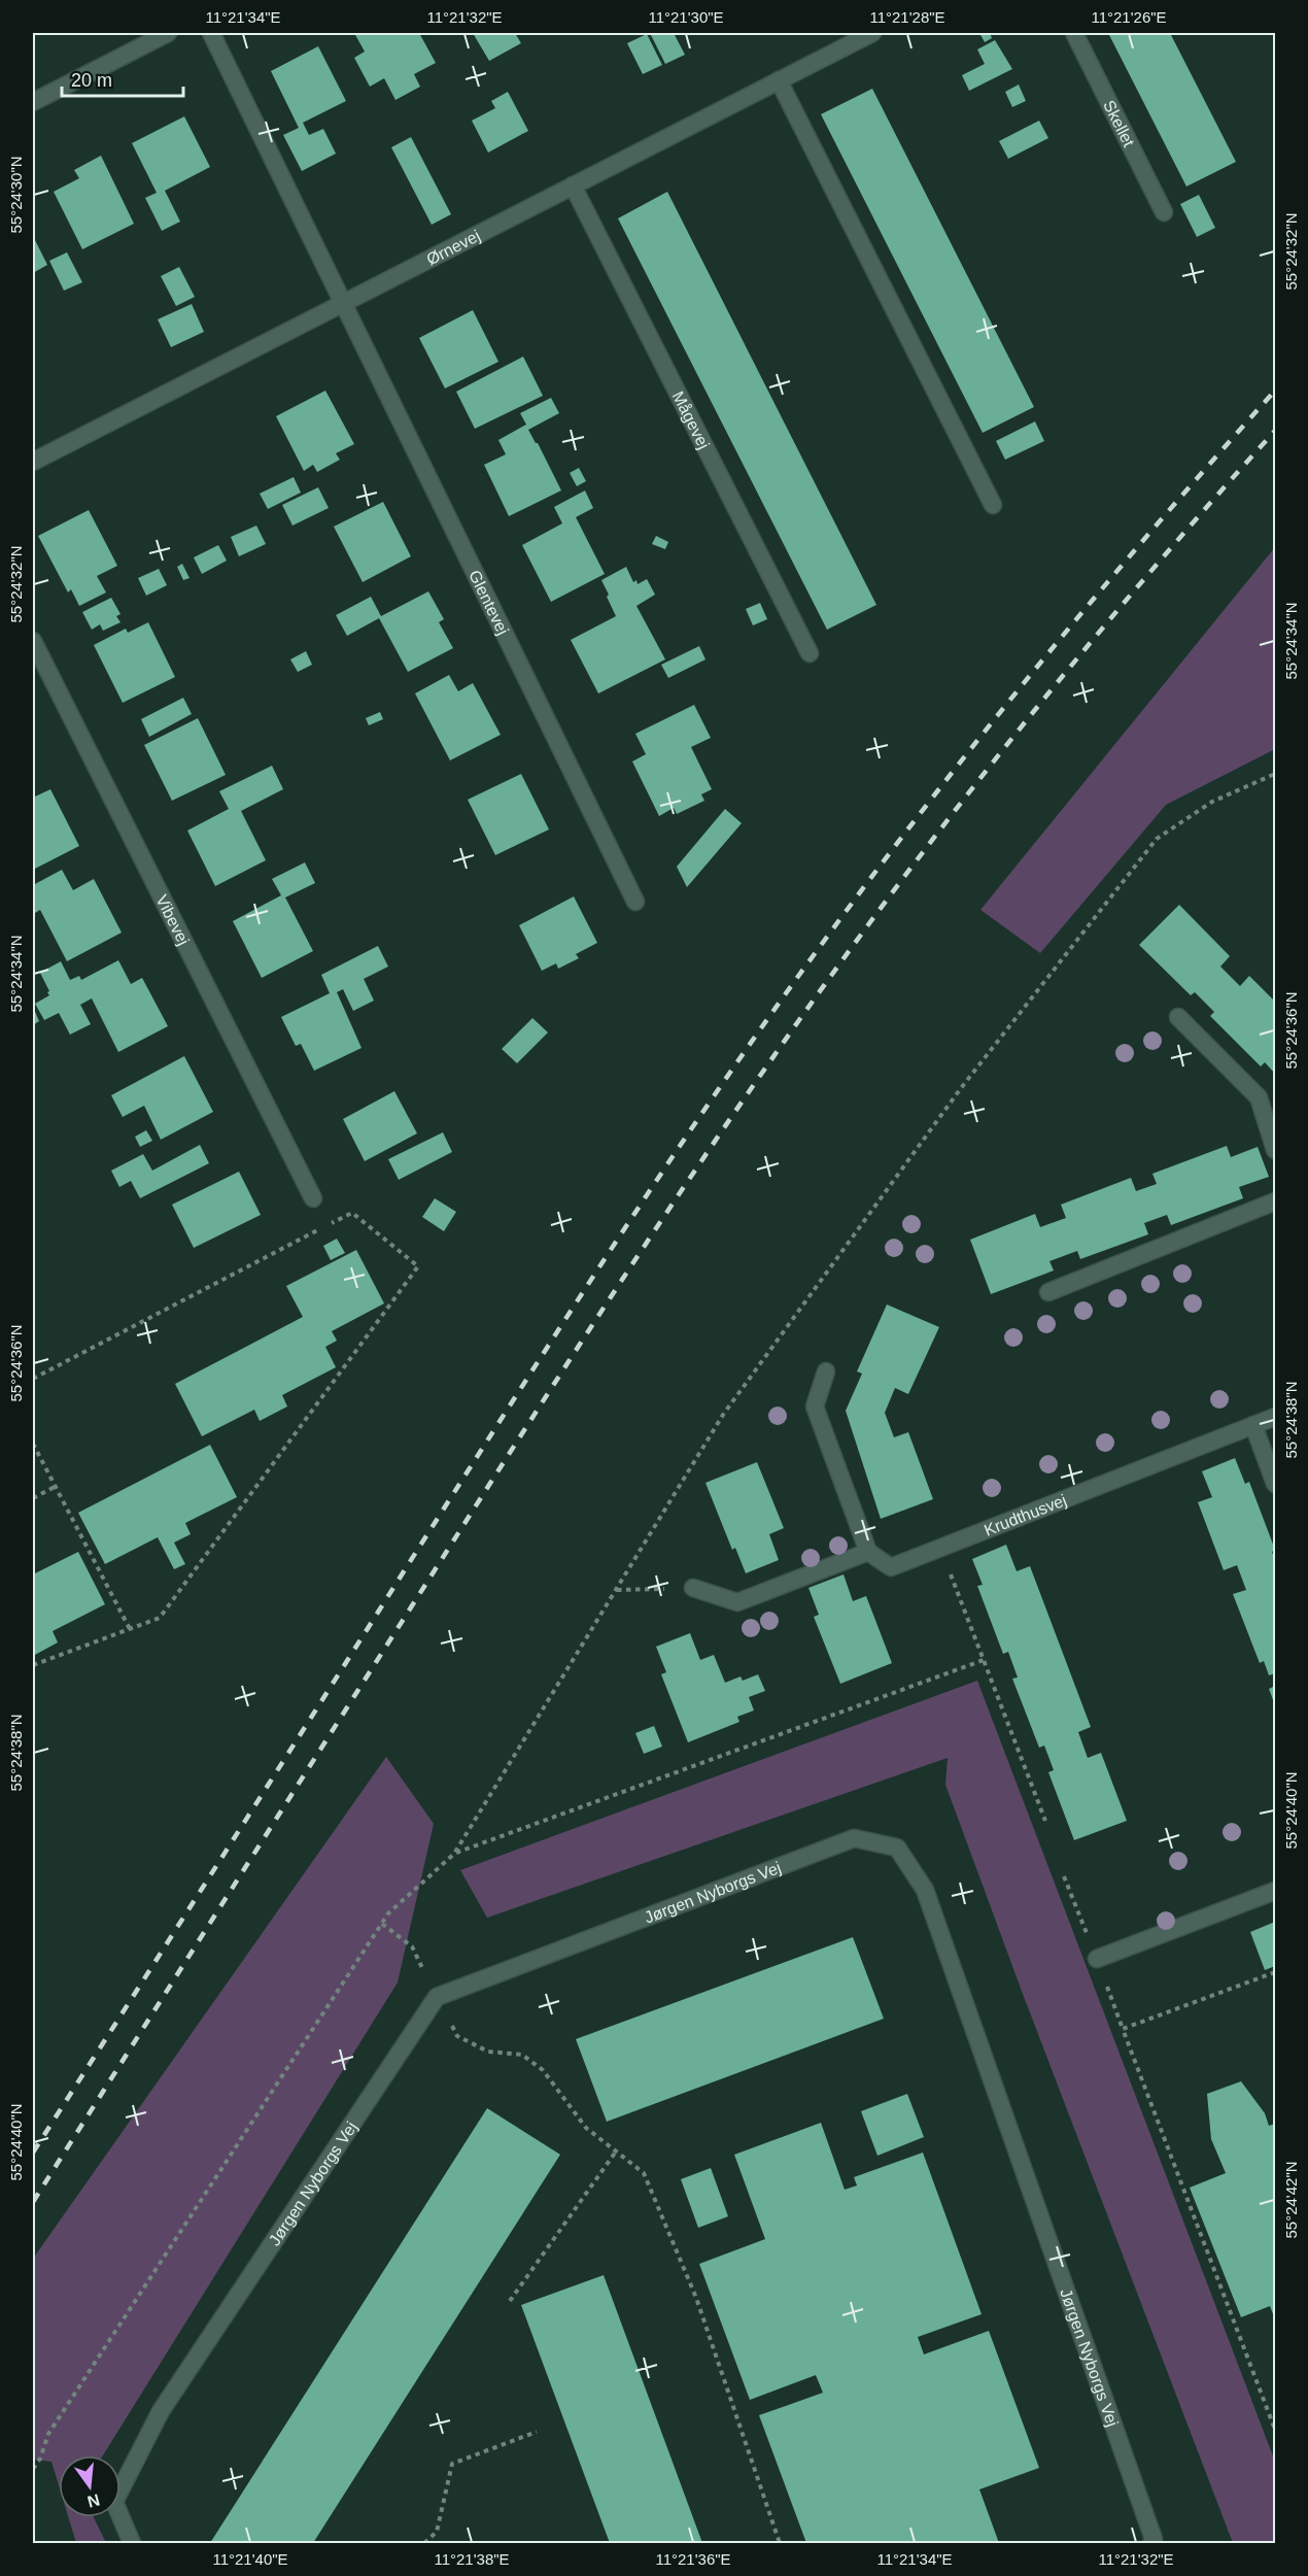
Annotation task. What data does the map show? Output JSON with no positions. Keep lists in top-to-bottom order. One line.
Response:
{"streets":{"street":["Skellet","Ørnevej","Mågevej","Glentevej","Vibevej","Krudthusvej","Jørgen Nyborgs Vej"]},"crossings":[["Ørnevej","Mågevej"],["Ørnevej","Glentevej"]],"scale_bar":"20 m","north":"bottom","coordinates":["11°21'34\"E","11°21'32\"E","11°21'30\"E","11°21'28\"E","11°21'26\"E","55°24'30\"N","55°24'32\"N","55°24'34\"N","55°24'36\"N","55°24'38\"N","55°24'40\"N","55°24'42\"N","11°21'40\"E","11°21'38\"E","11°21'36\"E"]}
